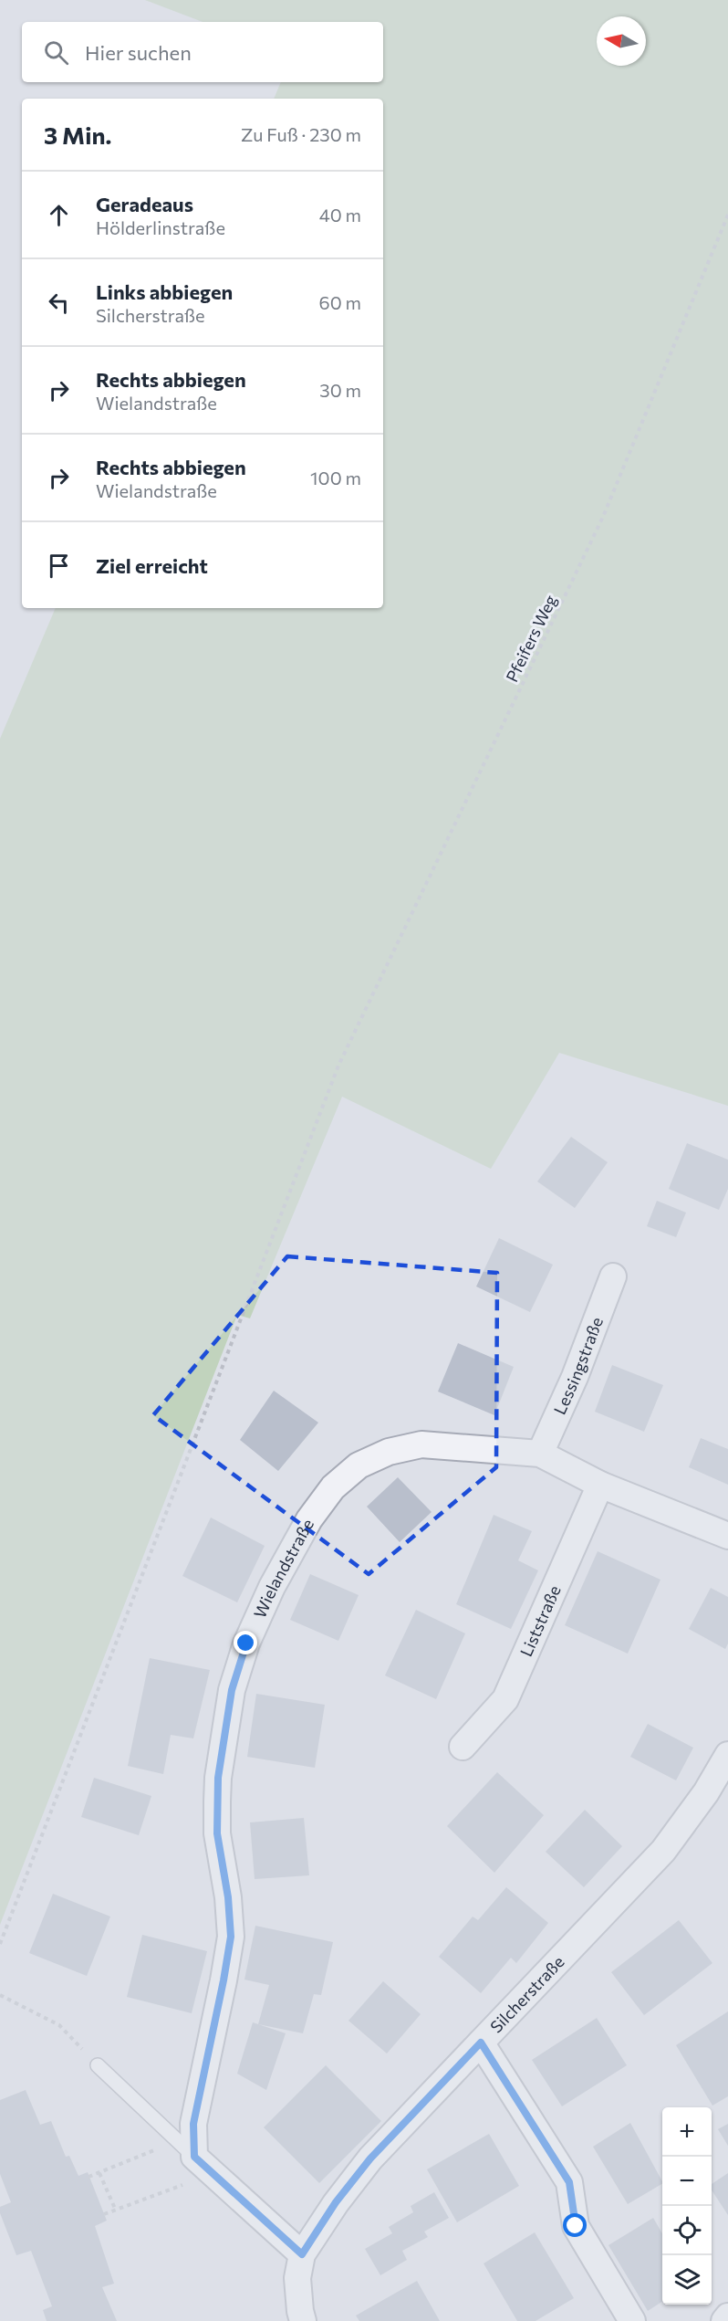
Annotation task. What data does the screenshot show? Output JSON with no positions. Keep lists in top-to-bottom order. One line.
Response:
{"streets":{"street":["Lessingstraße","Wielandstraße","Liststraße","Silcherstraße"],"path":["Pfeifers Weg"]},"crossings":[["Lessingstraße","Wielandstraße"],["Wielandstraße","Liststraße"]],"north":"left","page":{"search":"Hier suchen","heading":["3 Min.","Zu Fuß · 230 m"],"list":[["Geradeaus","Hölderlinstraße","40 m"],["Links abbiegen","Silcherstraße","60 m"],["Rechts abbiegen","Wielandstraße","30 m"],["Rechts abbiegen","Wielandstraße","100 m"],"Ziel erreicht"],"map_buttons":["+","−"]}}
